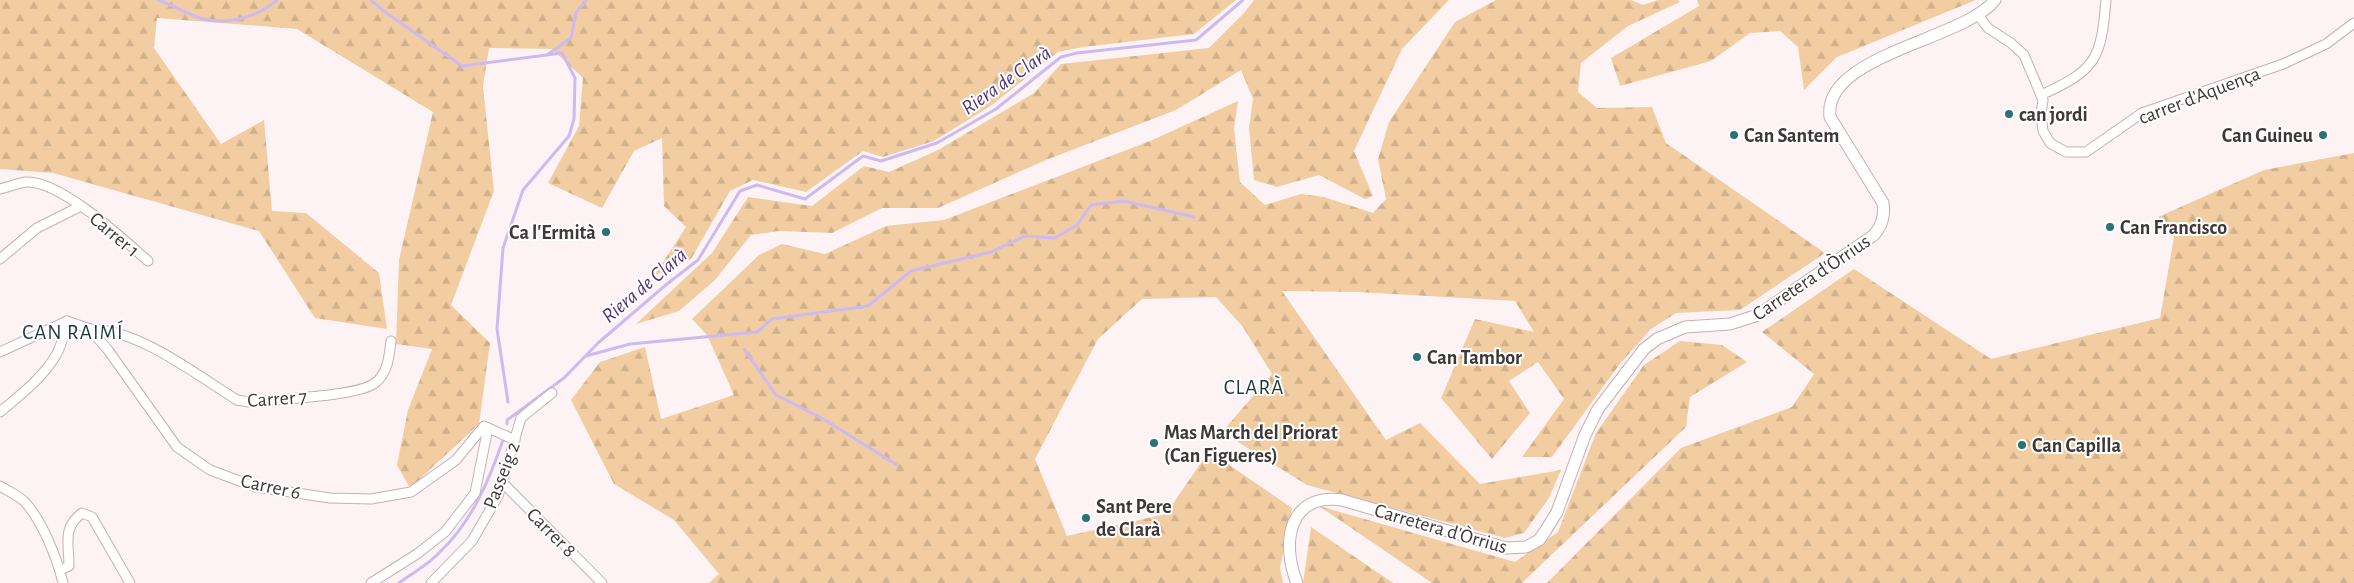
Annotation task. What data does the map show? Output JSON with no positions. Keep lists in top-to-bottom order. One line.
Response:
{"streets":{"street":["carrer d'Aquença","Carrer 1","Carretera d'Òrrius","Carrer 7","Passeig 2","Carrer 6","Carrer 8"]},"crossings":[["carrer d'Aquença","Carretera d'Òrrius"],["Carrer 7","Carrer 6"],["Passeig 2","Carrer 8"]],"districts":["CAN RAIMÍ","CLARÀ"],"water":["Riera de Clarà"],"places":["can jordi","Can Santem","Can Guineu","Can Francisco","Ca l'Ermità","Can Tambor","Mas March del Priorat (Can Figueres)","Can Capilla","Sant Pere de Clarà"]}
